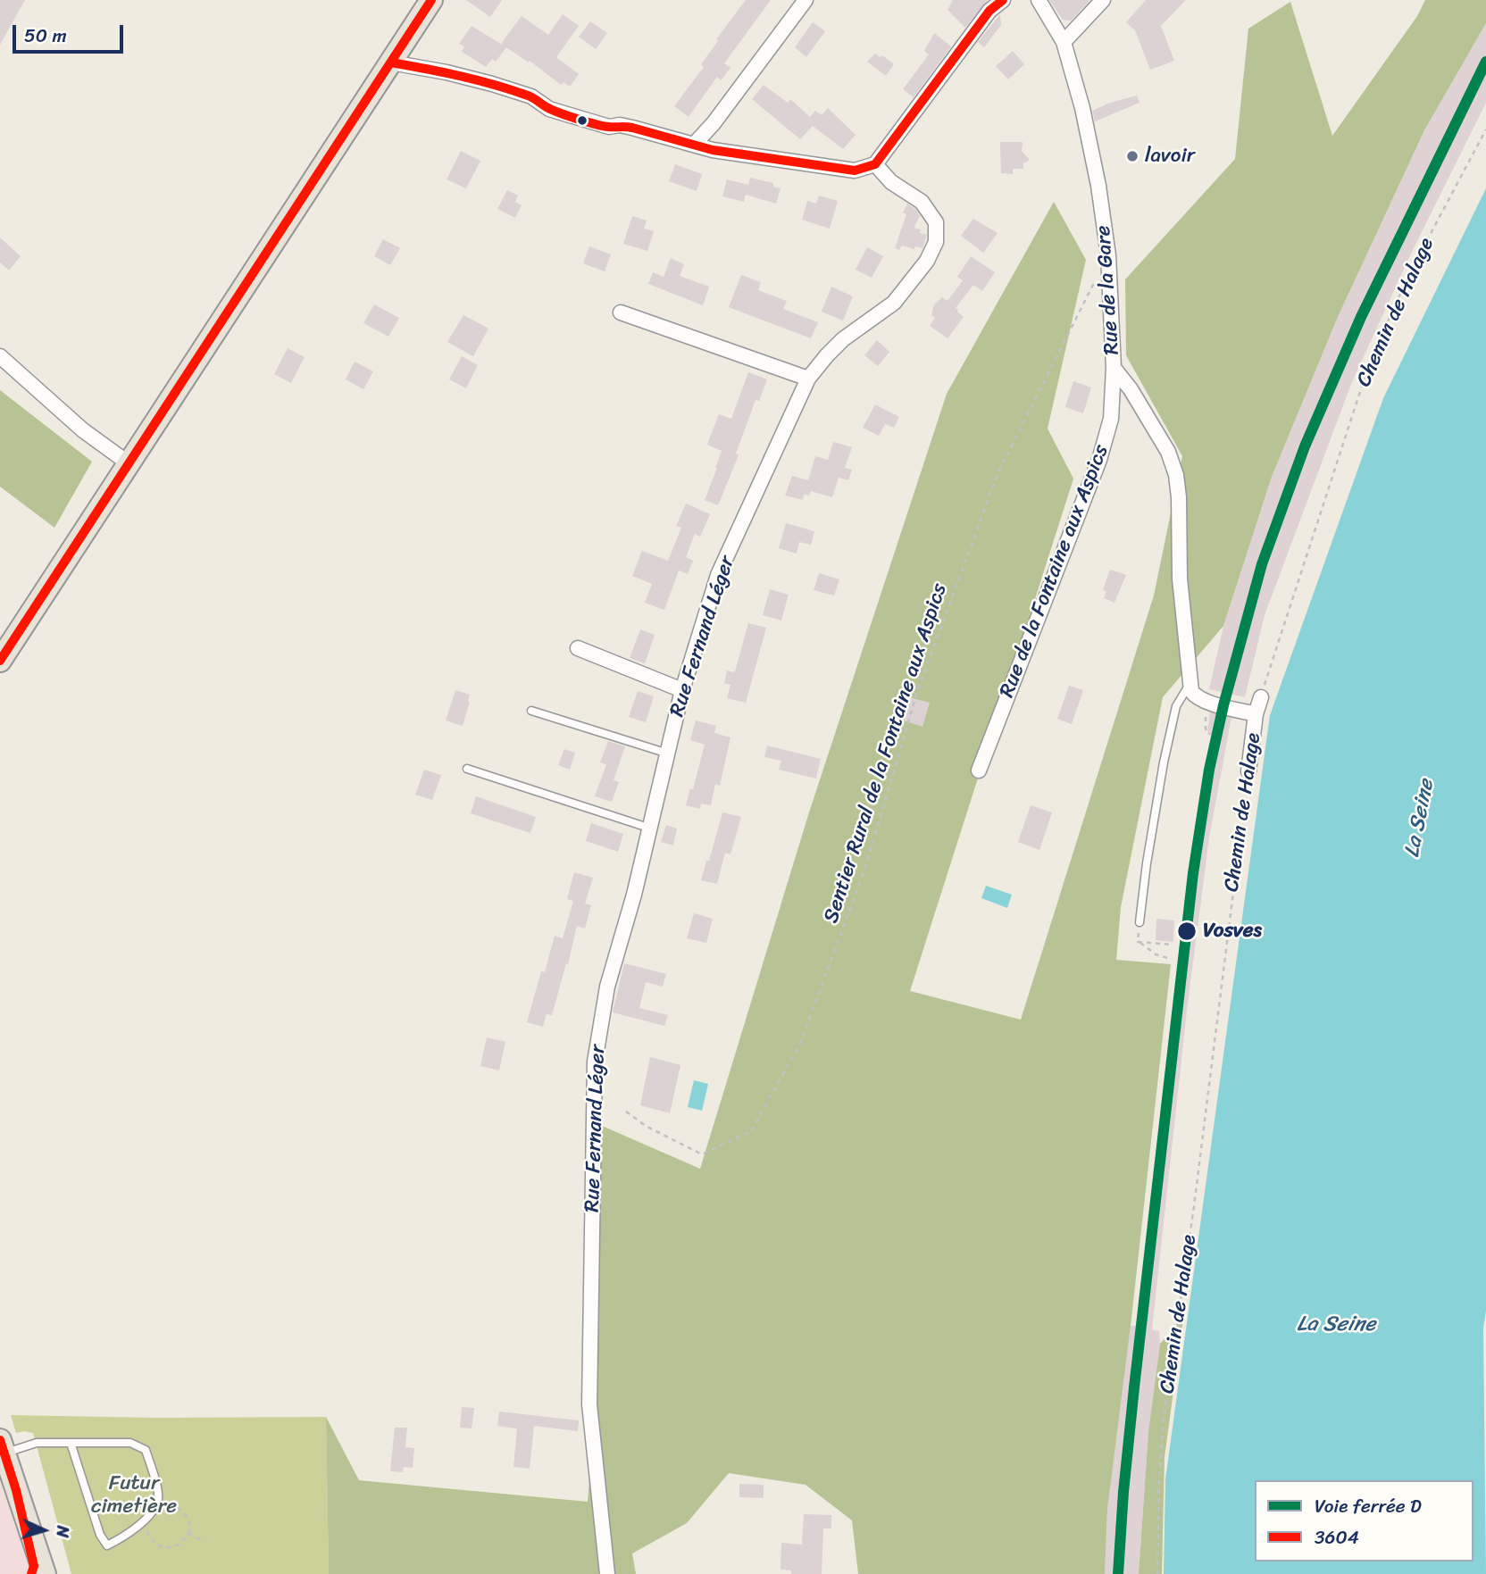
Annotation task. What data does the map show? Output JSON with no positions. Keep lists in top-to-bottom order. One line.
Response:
{"streets":{"street":["Rue de la Gare","Chemin de Halage","Rue de la Fontaine aux Aspics","Rue Fernand Léger"],"path":["Sentier Rural de la Fontaine aux Aspics"]},"crossings":[["Rue de la Gare","Rue de la Fontaine aux Aspics"],["Rue de la Gare","Sentier Rural de la Fontaine aux Aspics"]],"water":["La Seine"],"parks":["Futur cimetière"],"places":["lavoir","Vosves"],"lines":["transit line 3604","rail line D"],"legend":["Voie ferrée D","3604"],"scale_bar":"50 m","north":"right"}
